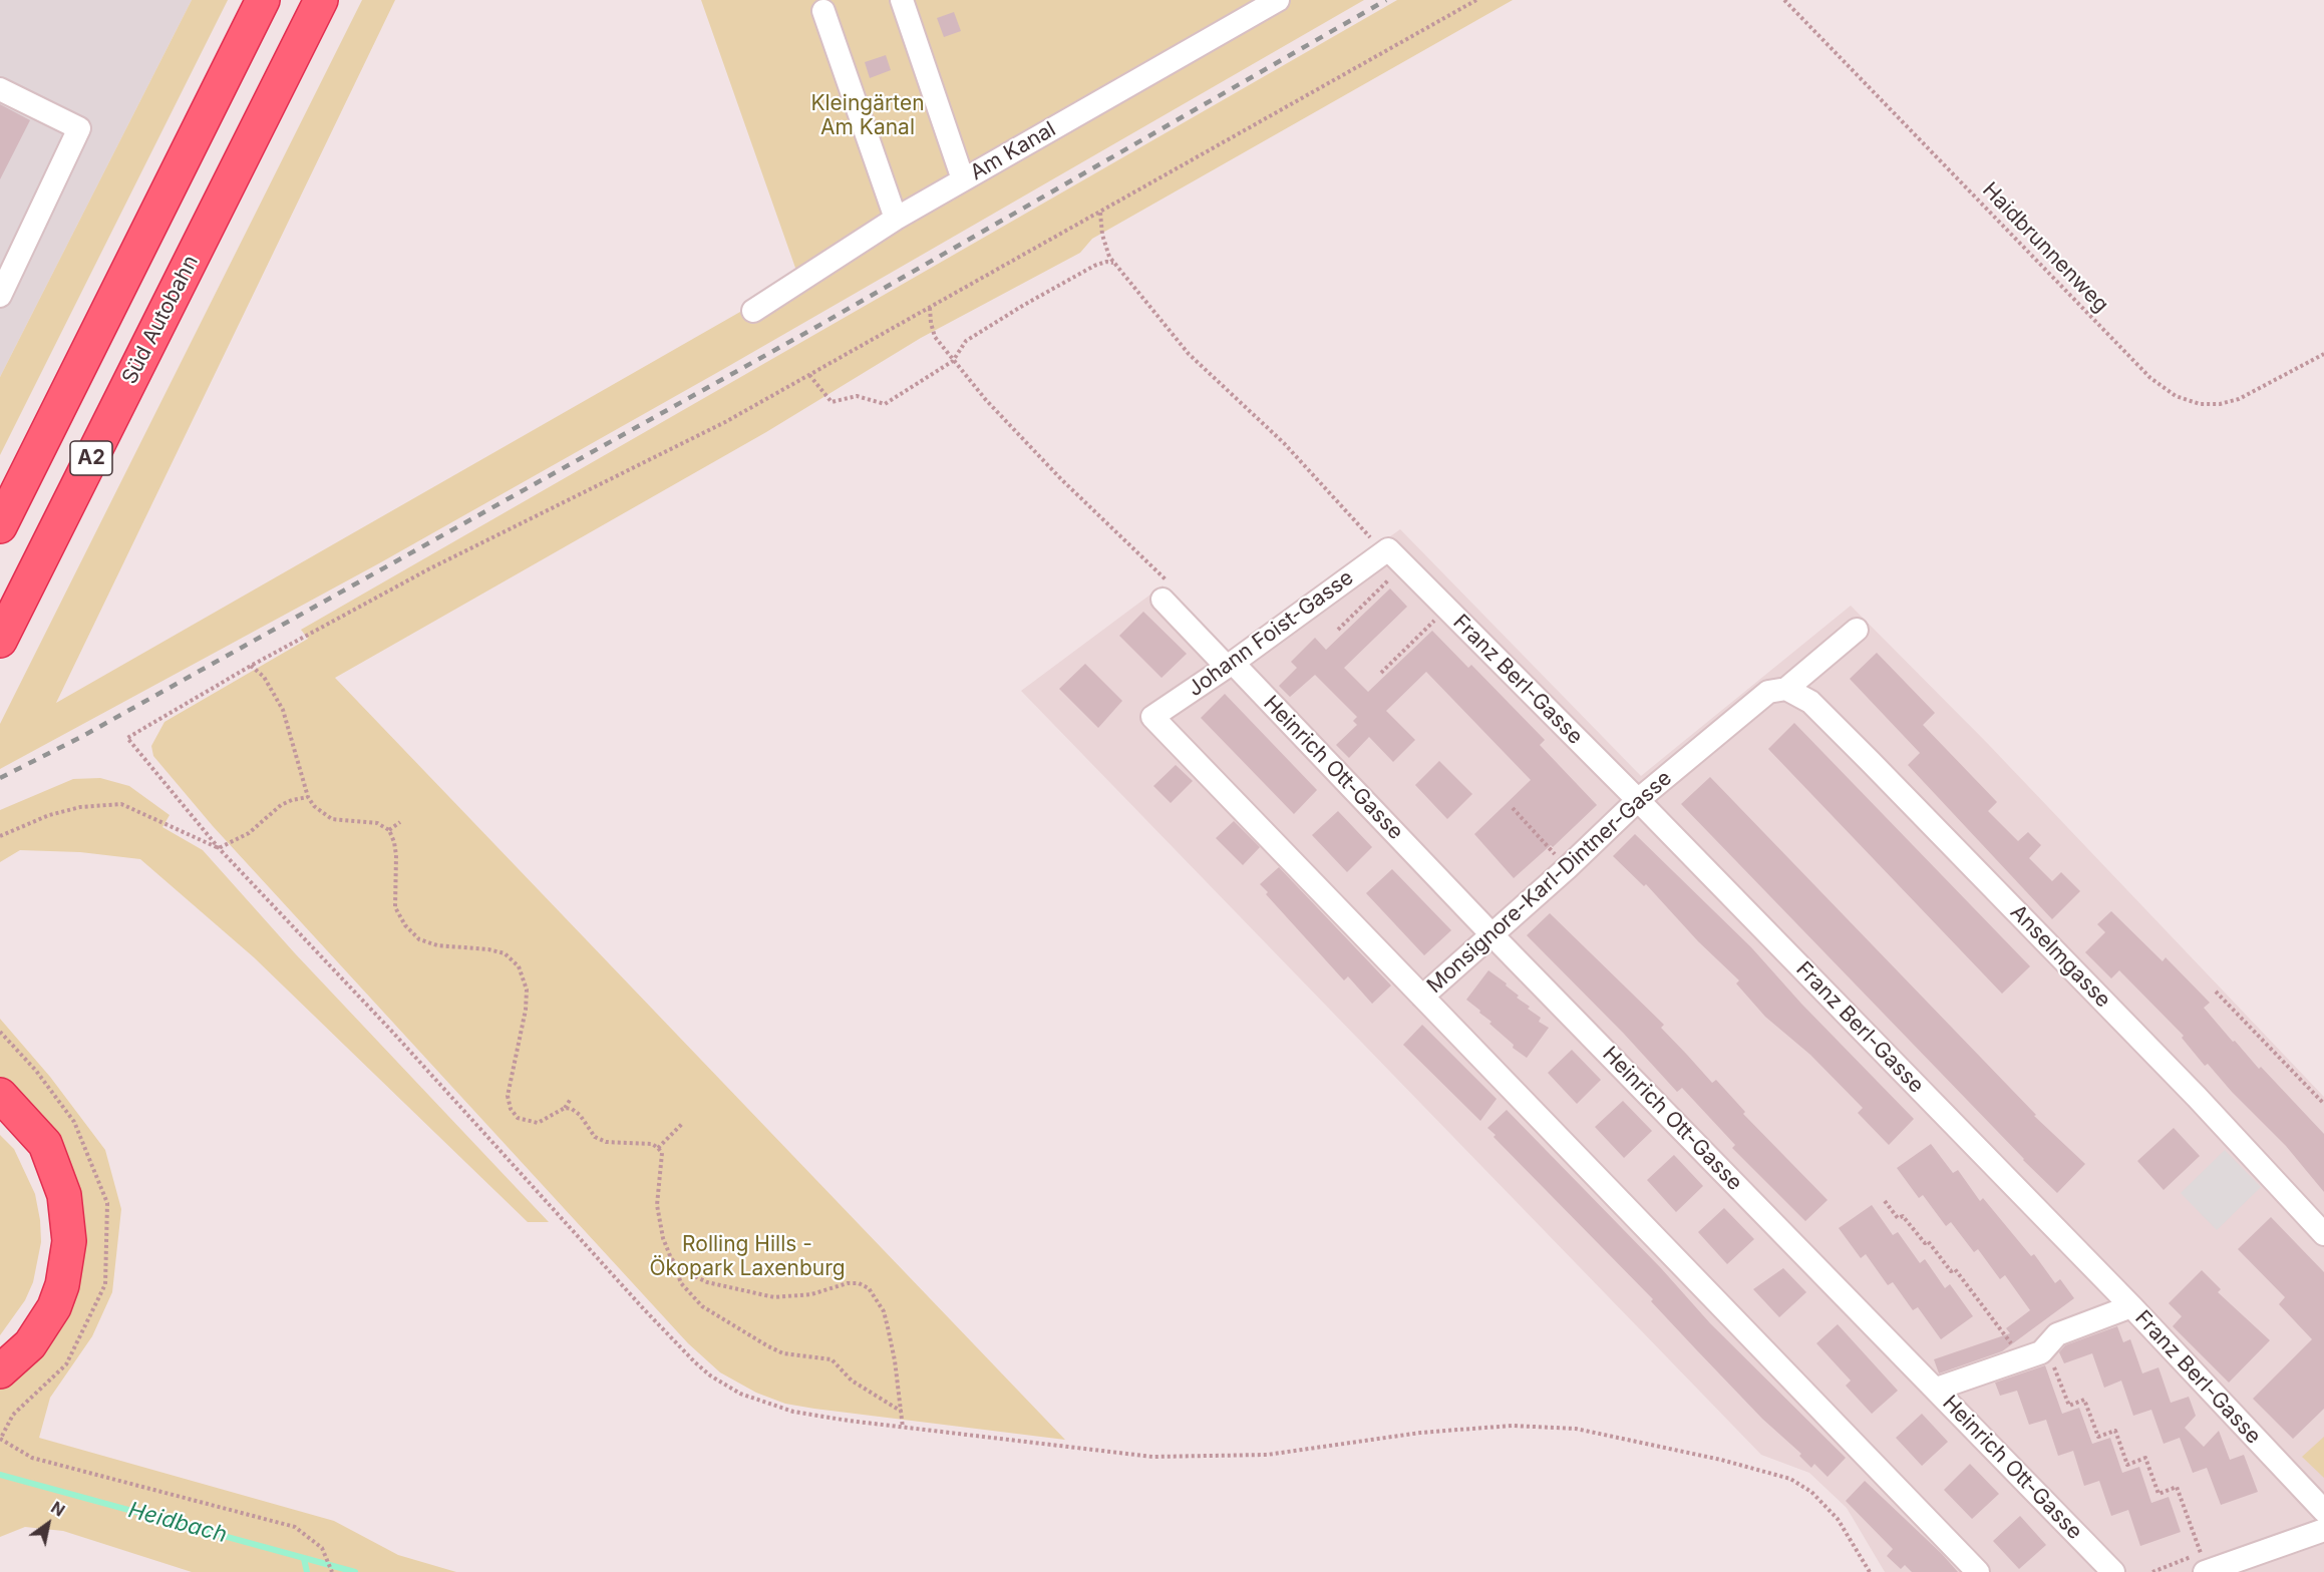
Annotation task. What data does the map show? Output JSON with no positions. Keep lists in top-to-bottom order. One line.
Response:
{"streets":{"highway":["Süd Autobahn","A2"],"street":["Am Kanal","Johann Foist-Gasse","Franz Berl-Gasse","Heinrich Ott-Gasse","Monsignore-Karl-Dintner-Gasse","Anselmgasse"],"path":["Haidbrunnenweg"]},"crossings":[["Johann Foist-Gasse","Franz Berl-Gasse"],["Johann Foist-Gasse","Heinrich Ott-Gasse"],["Johann Foist-Gasse","Monsignore-Karl-Dintner-Gasse"],["Franz Berl-Gasse","Monsignore-Karl-Dintner-Gasse"],["Heinrich Ott-Gasse","Monsignore-Karl-Dintner-Gasse"],["Monsignore-Karl-Dintner-Gasse","Anselmgasse"]],"water":["Heidbach"],"parks":["Kleingärten Am Kanal","Rolling Hills - Ökopark Laxenburg"],"north":"top right"}
